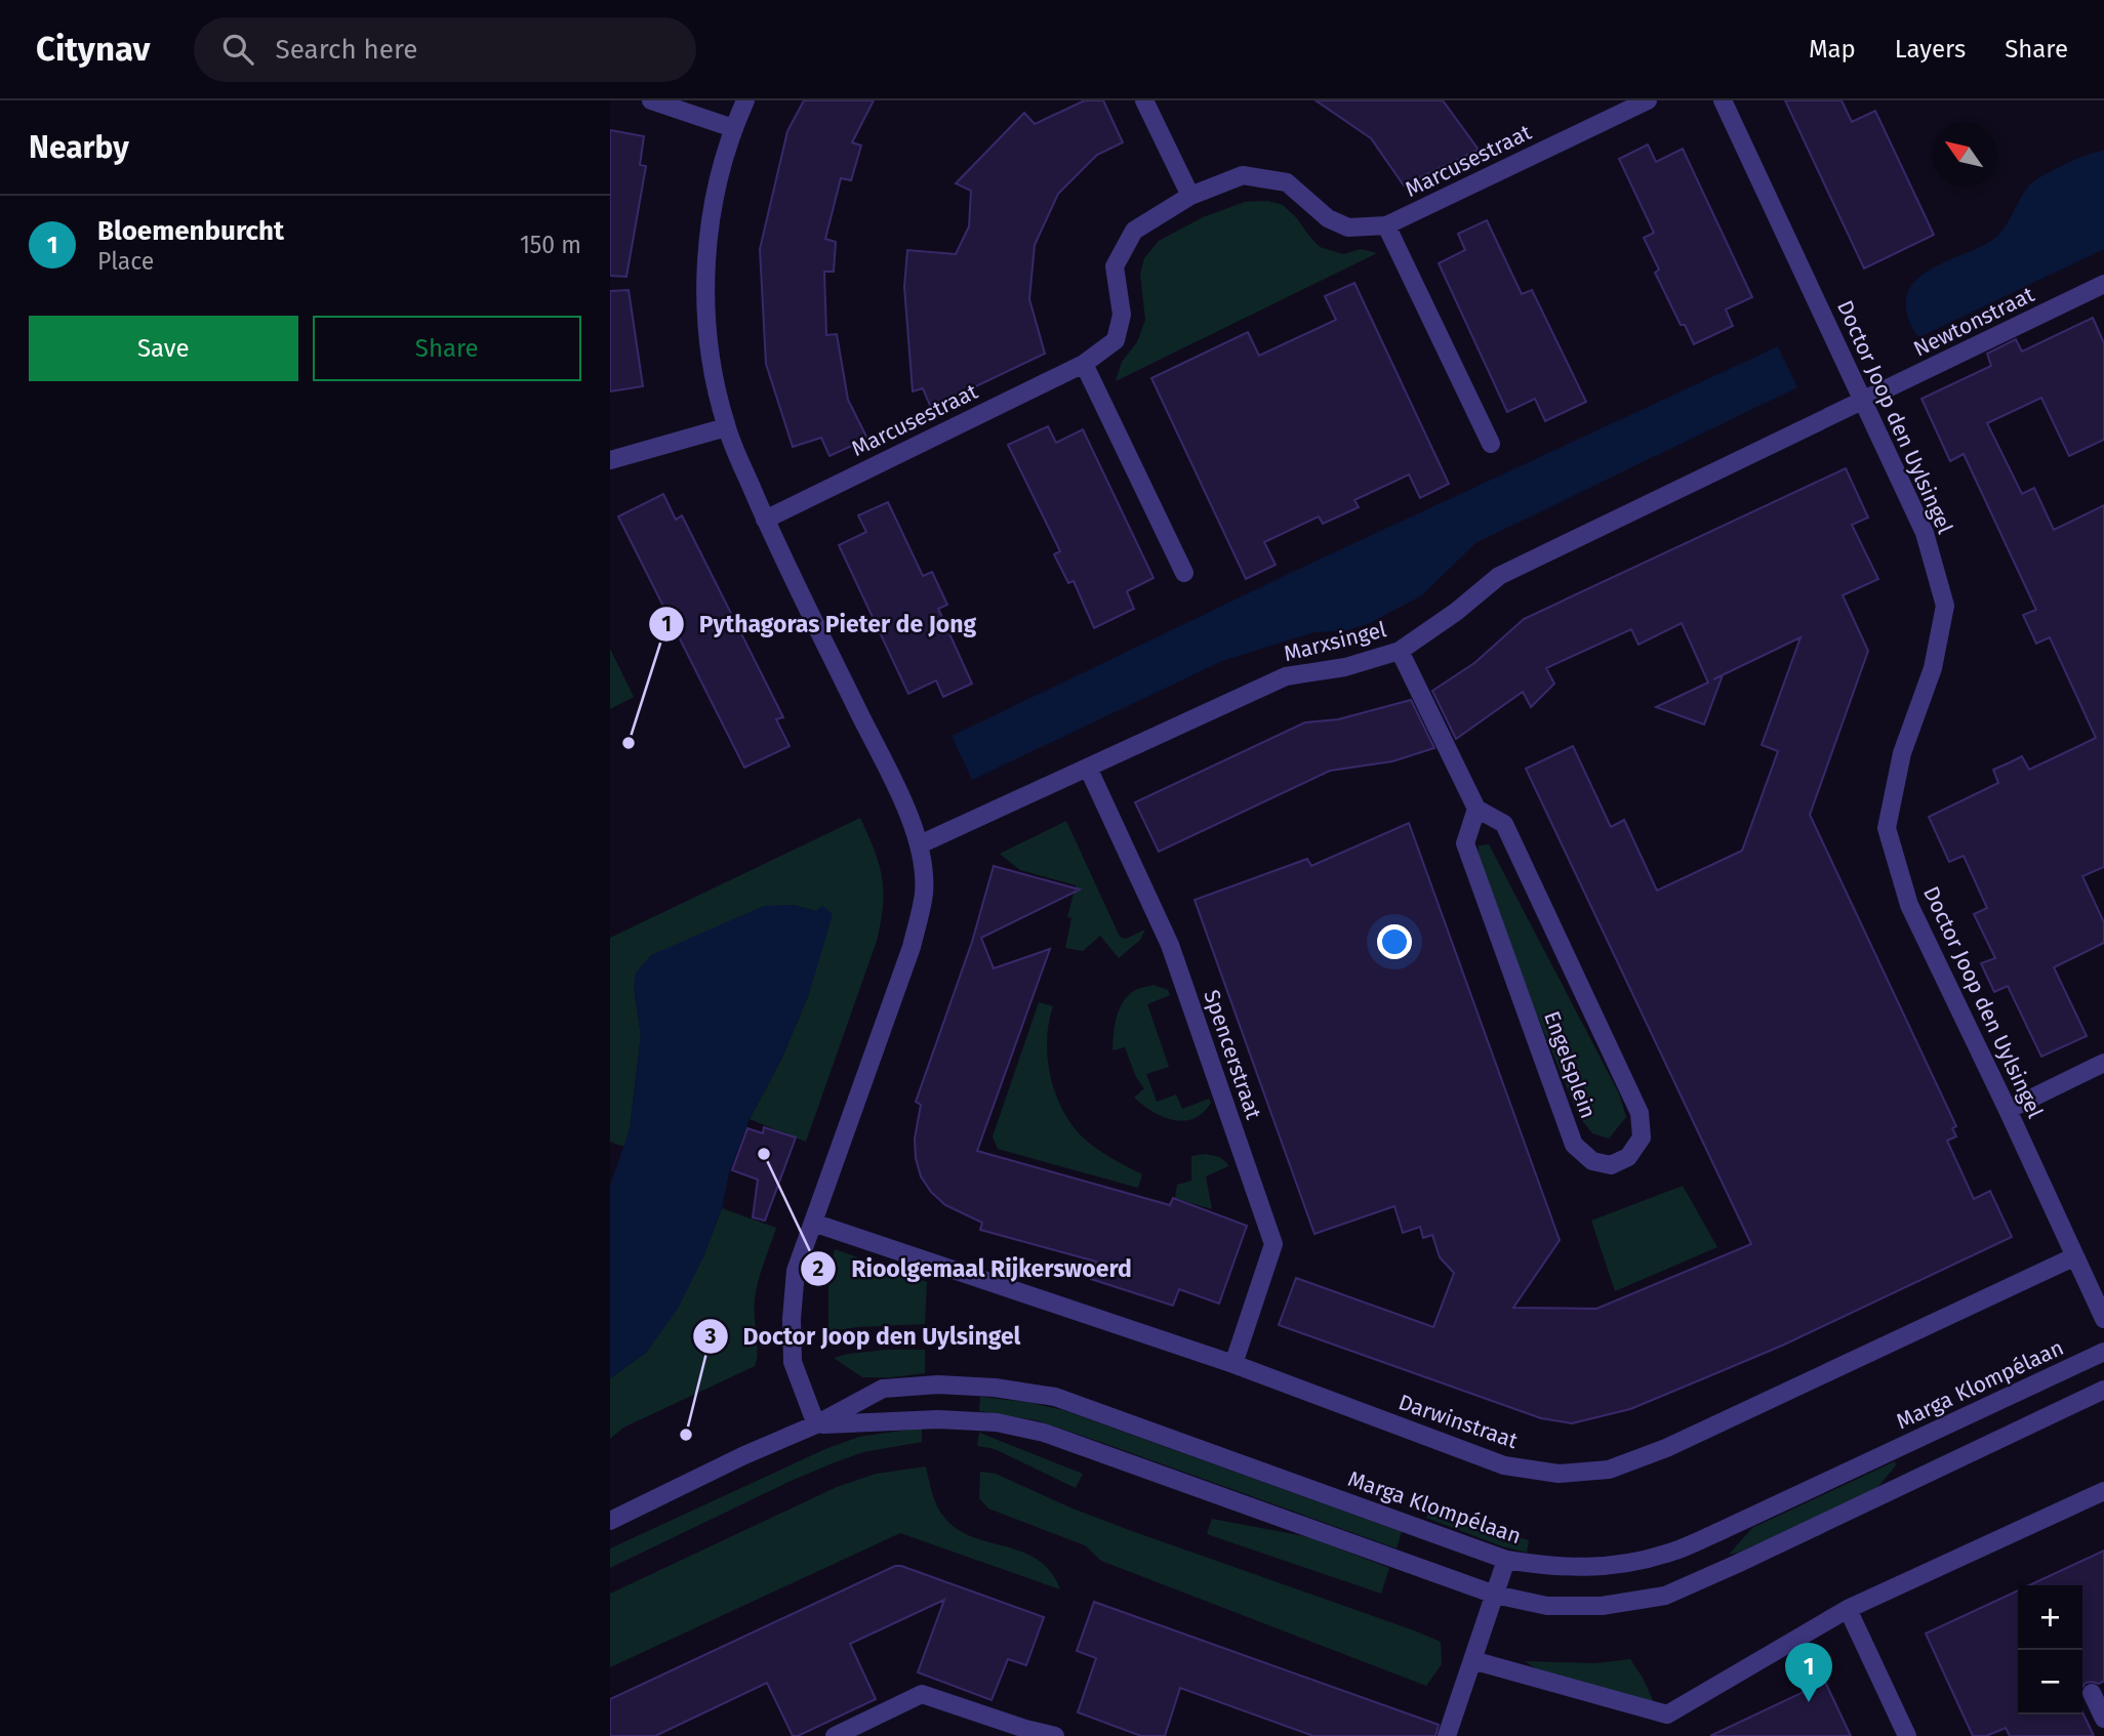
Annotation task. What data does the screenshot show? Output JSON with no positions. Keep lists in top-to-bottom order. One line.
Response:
{"streets":{"street":["Marcusestraat","Newtonstraat","Doctor Joop den Uylsingel","Marxsingel","Spencerstraat","Engelsplein","Marga Klompélaan","Darwinstraat"]},"crossings":[["Newtonstraat","Doctor Joop den Uylsingel"],["Newtonstraat","Marxsingel"],["Doctor Joop den Uylsingel","Marxsingel"],["Doctor Joop den Uylsingel","Darwinstraat"],["Marxsingel","Spencerstraat"],["Spencerstraat","Darwinstraat"]],"places":["Pythagoras Pieter de Jong","Rioolgemaal Rijkerswoerd","Doctor Joop den Uylsingel"],"north":"top left","page":{"header":"Citynav","search":"Search here","nav":["Map","Layers","Share"],"heading":"Nearby","list":[{"mark":"1","name":"Bloemenburcht","note":"Place","value":"150 m"}],"buttons":["Save","Share"],"map_buttons":["+","−"],"pins":"1"}}
